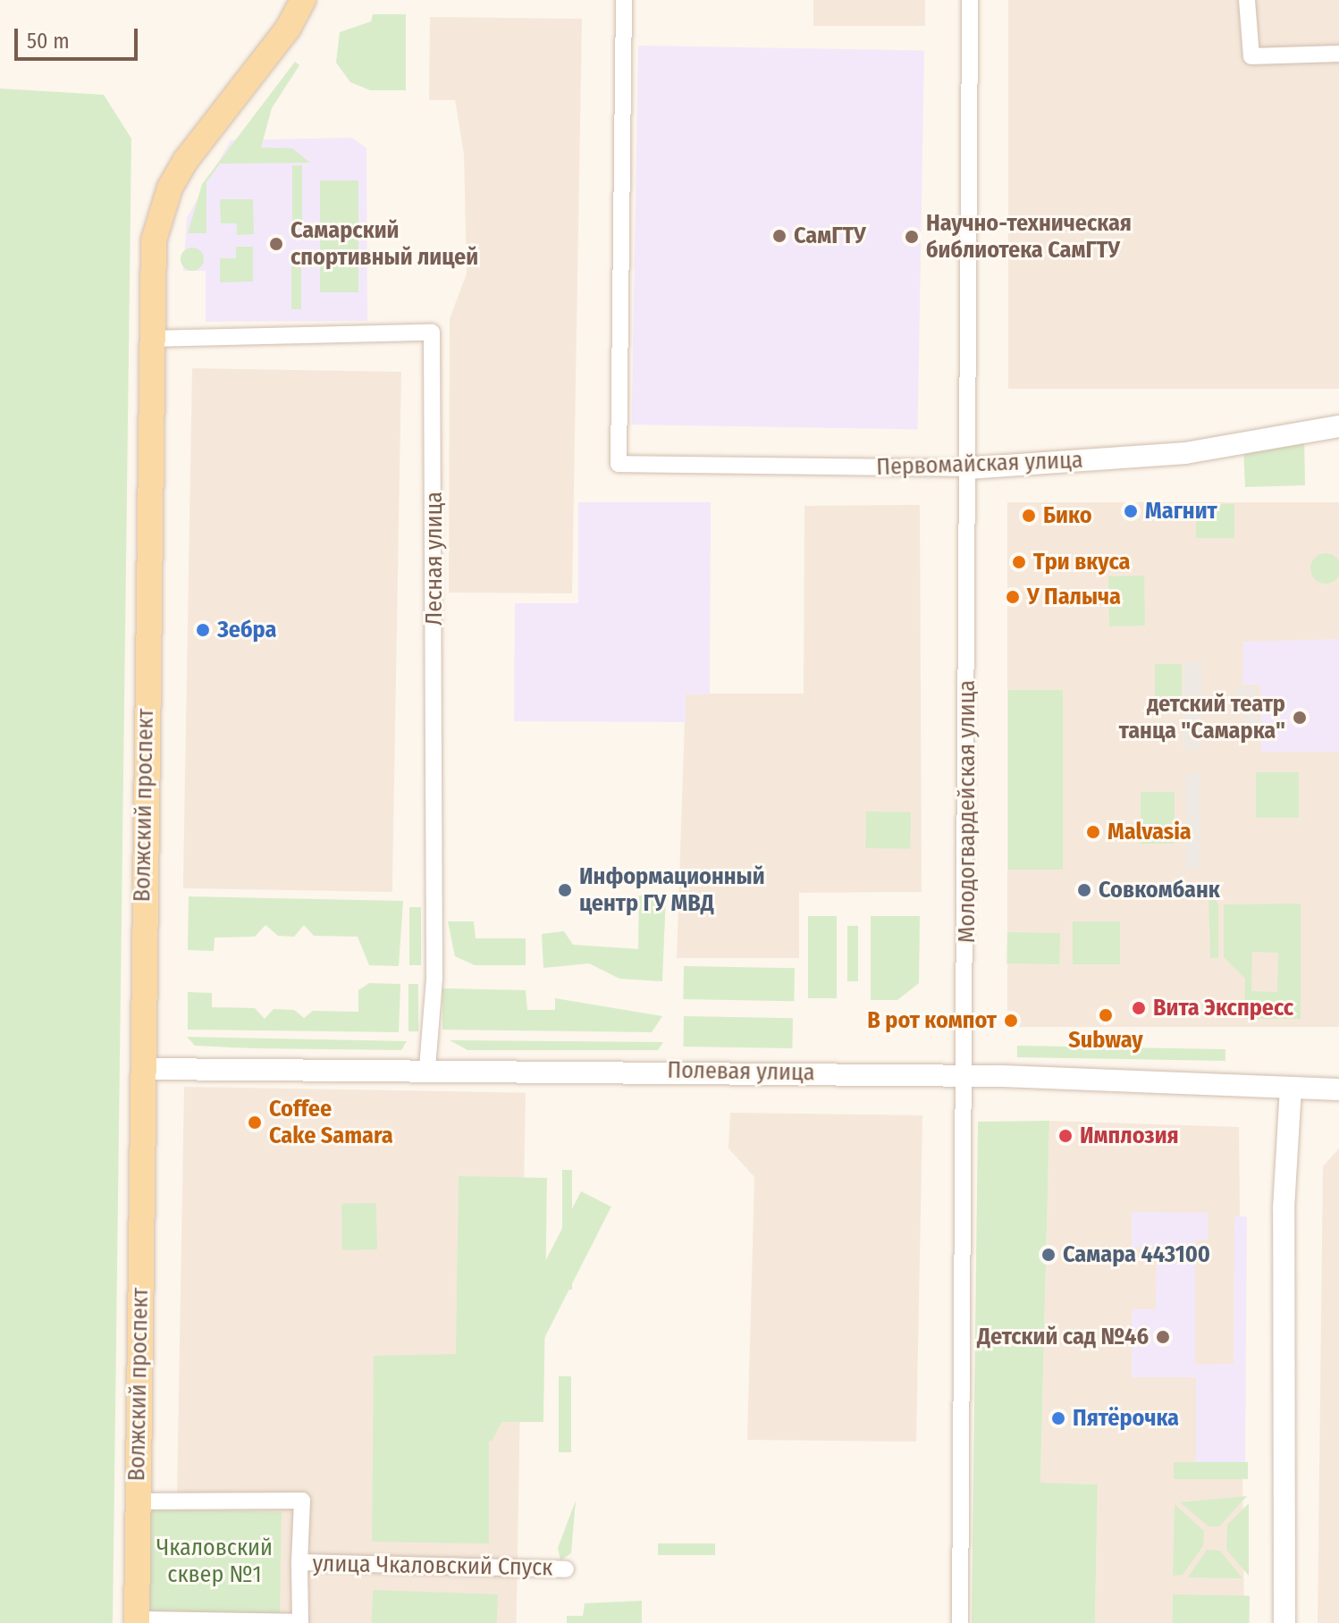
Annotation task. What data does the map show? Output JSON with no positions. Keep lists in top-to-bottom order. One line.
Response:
{"streets":{"main road":["Волжский проспект"],"street":["Первомайская улица","Лесная улица","Молодогвардейская улица","Полевая улица","улица Чкаловский Спуск"]},"crossings":[["Первомайская улица","Молодогвардейская улица"],["Лесная улица","Волжский проспект"],["Лесная улица","Полевая улица"],["Волжский проспект","Полевая улица"],["Волжский проспект","улица Чкаловский Спуск"],["Молодогвардейская улица","Полевая улица"]],"parks":["Чкаловский сквер №1"],"places":["СамГТУ","Научно-техническая библиотека СамГТУ","Самарский спортивный лицей","Магнит","Бико","Три вкуса","У Палыча","Зебра","детский театр танца \"Самарка\"","Malvasia","Информационный центр ГУ МВД","Совкомбанк","Вита Экспресс","Subway","В рот компот","Coffee Cake Samara","Имплозия","Самара 443100","Детский сад №46","Пятёрочка"],"scale_bar":"50 m"}
